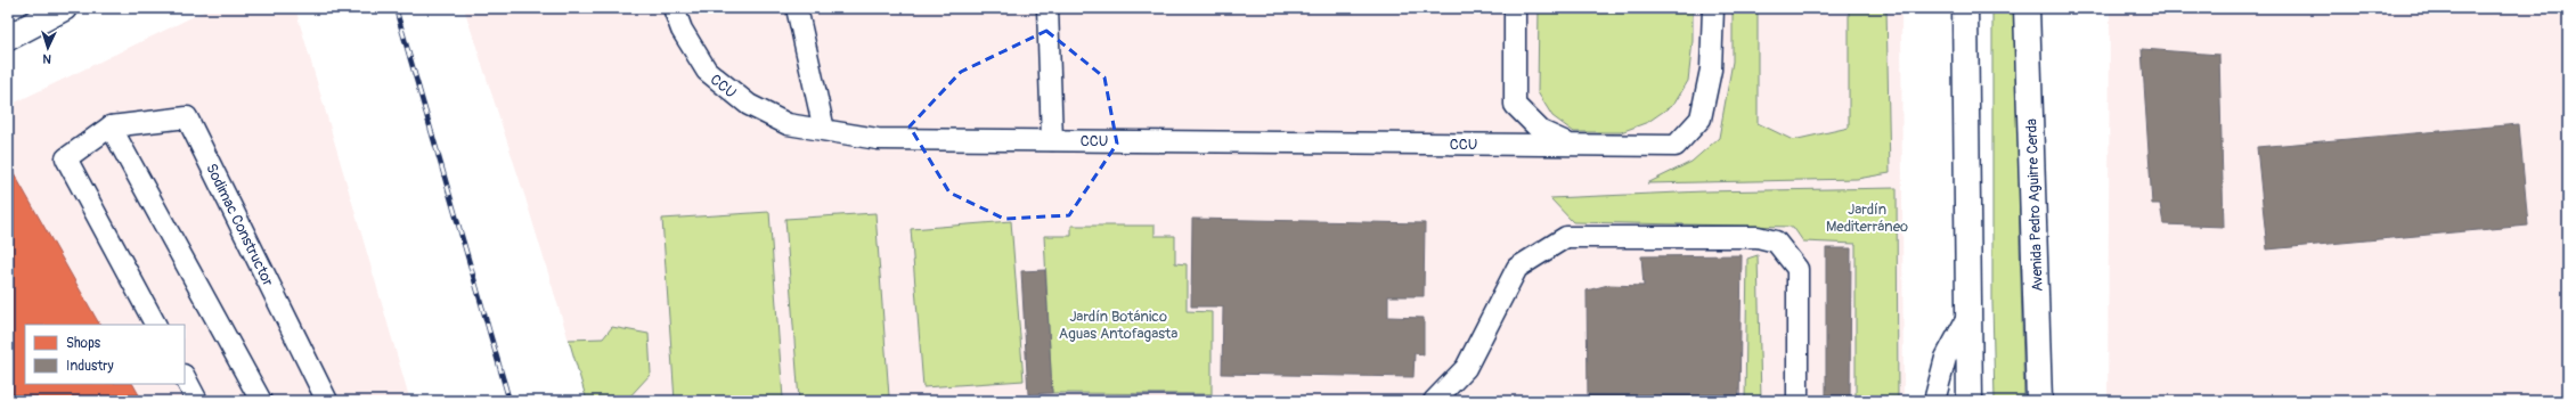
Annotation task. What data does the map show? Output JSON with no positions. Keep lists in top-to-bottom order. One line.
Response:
{"streets":{"main road":["Avenida Pedro Aguirre Cerda"],"lane":["CCU","Sodimac Constructor"]},"parks":["Jardín Mediterráneo","Jardín Botánico Aguas Antofagasta"],"legend":["Shops","Industry"],"north":"bottom"}
